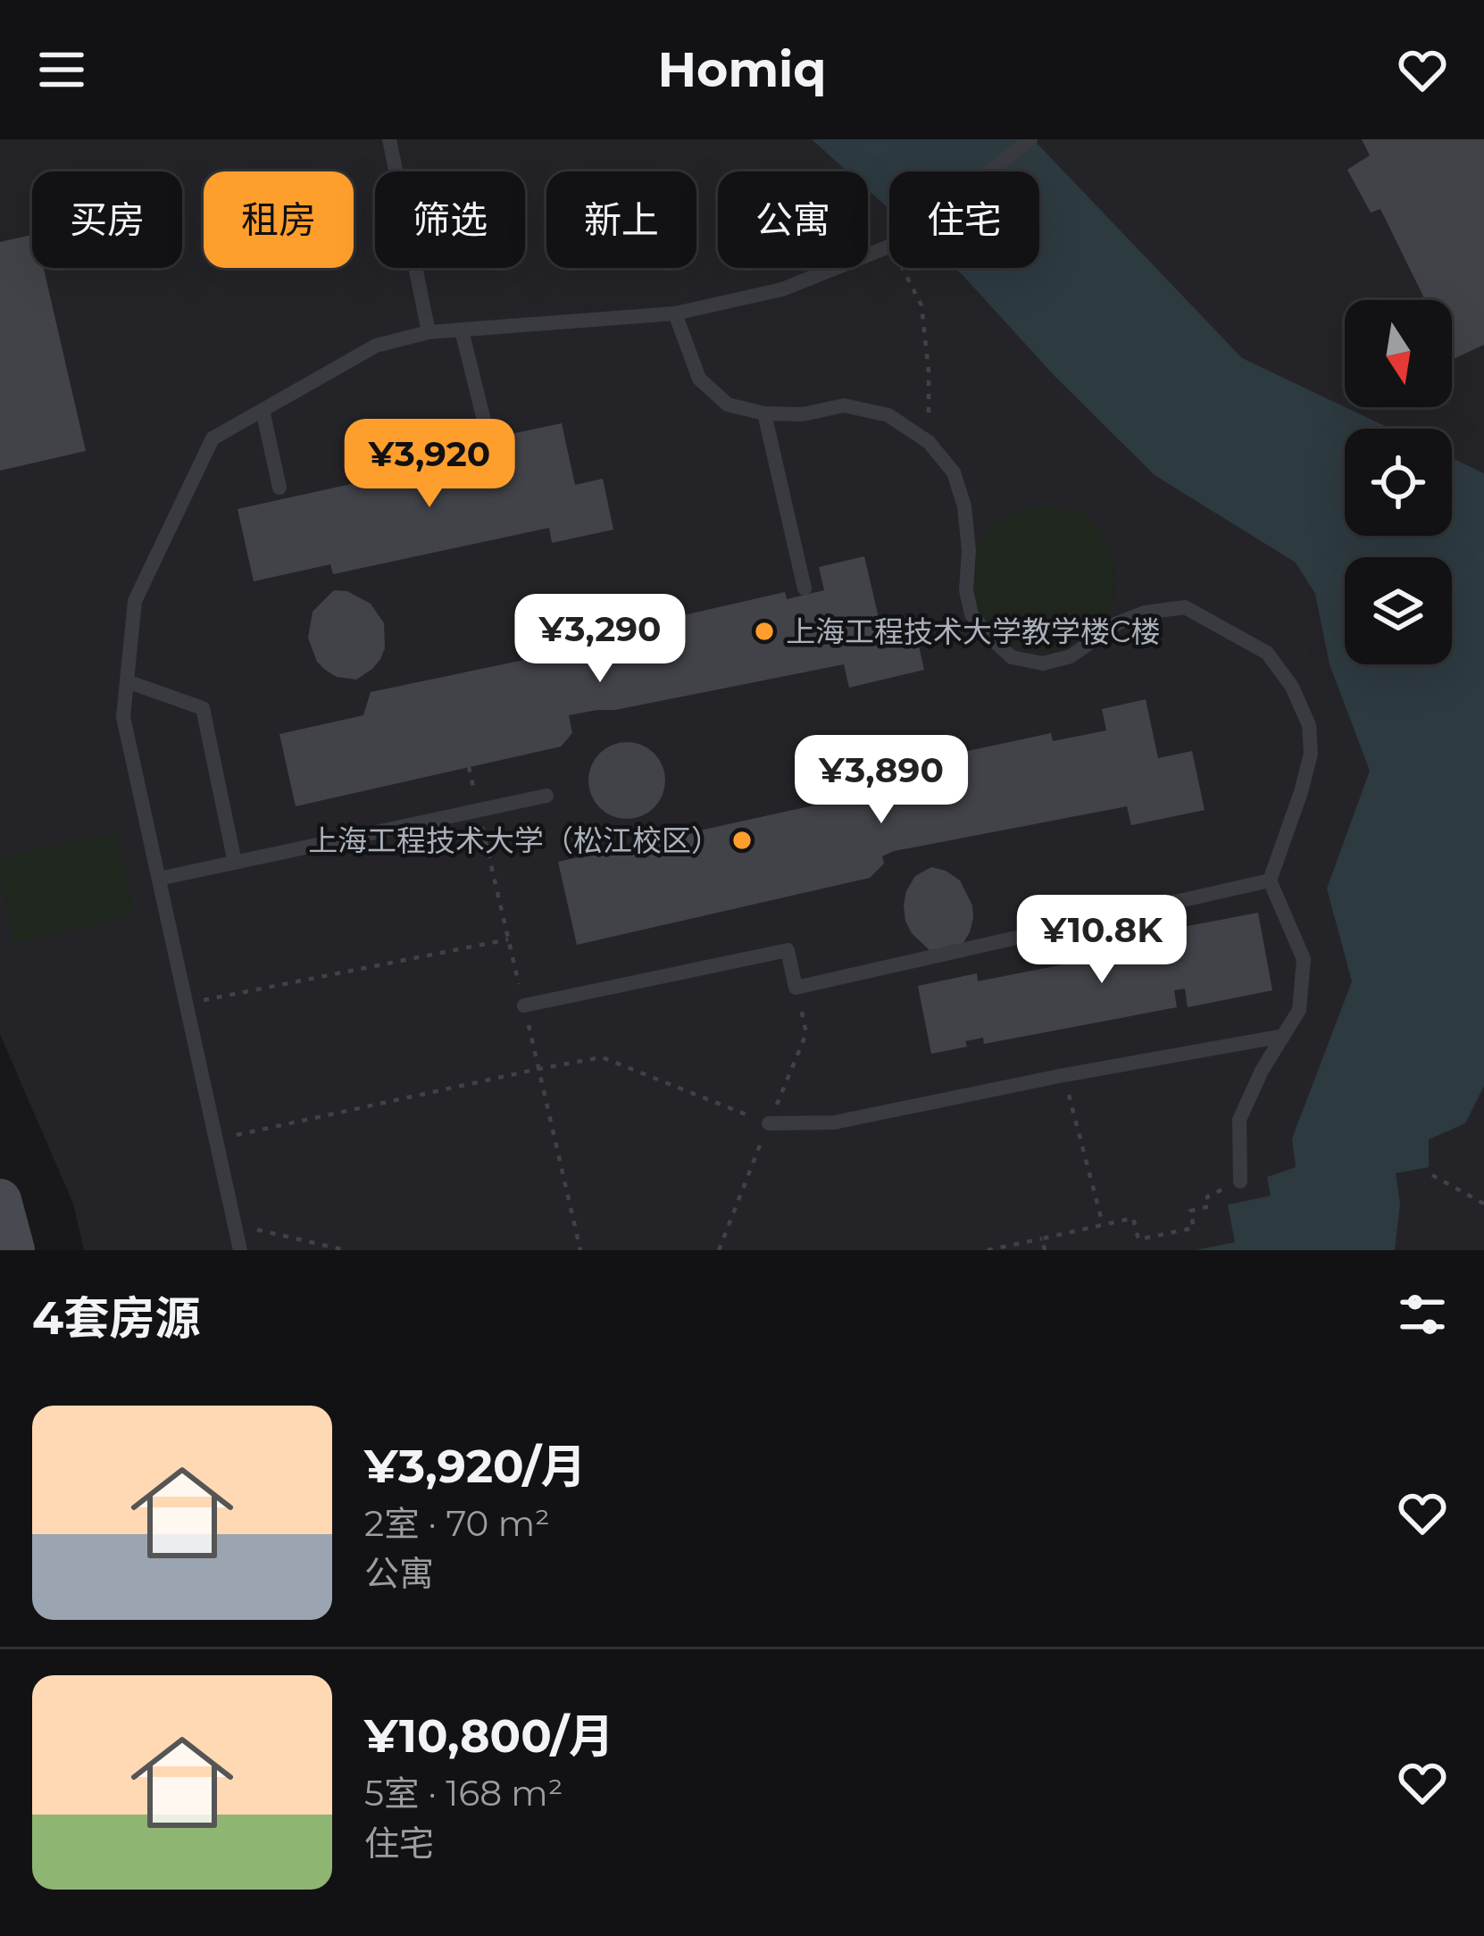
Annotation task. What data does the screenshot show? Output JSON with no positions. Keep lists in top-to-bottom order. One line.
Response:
{"places":["上海工程技术大学教学楼C楼","上海工程技术大学（松江校区）"],"north":"bottom","page":{"header":"Homiq","chip":["买房","租房","筛选","新上","公寓","住宅"],"price":["¥3,920","¥3,290","¥3,890","¥10.8K"],"heading":"4套房源","list":[{"name":"¥3,920/月","note":"2室 · 70 m² · 公寓"},{"name":"¥10,800/月","note":"5室 · 168 m² · 住宅"}]}}
